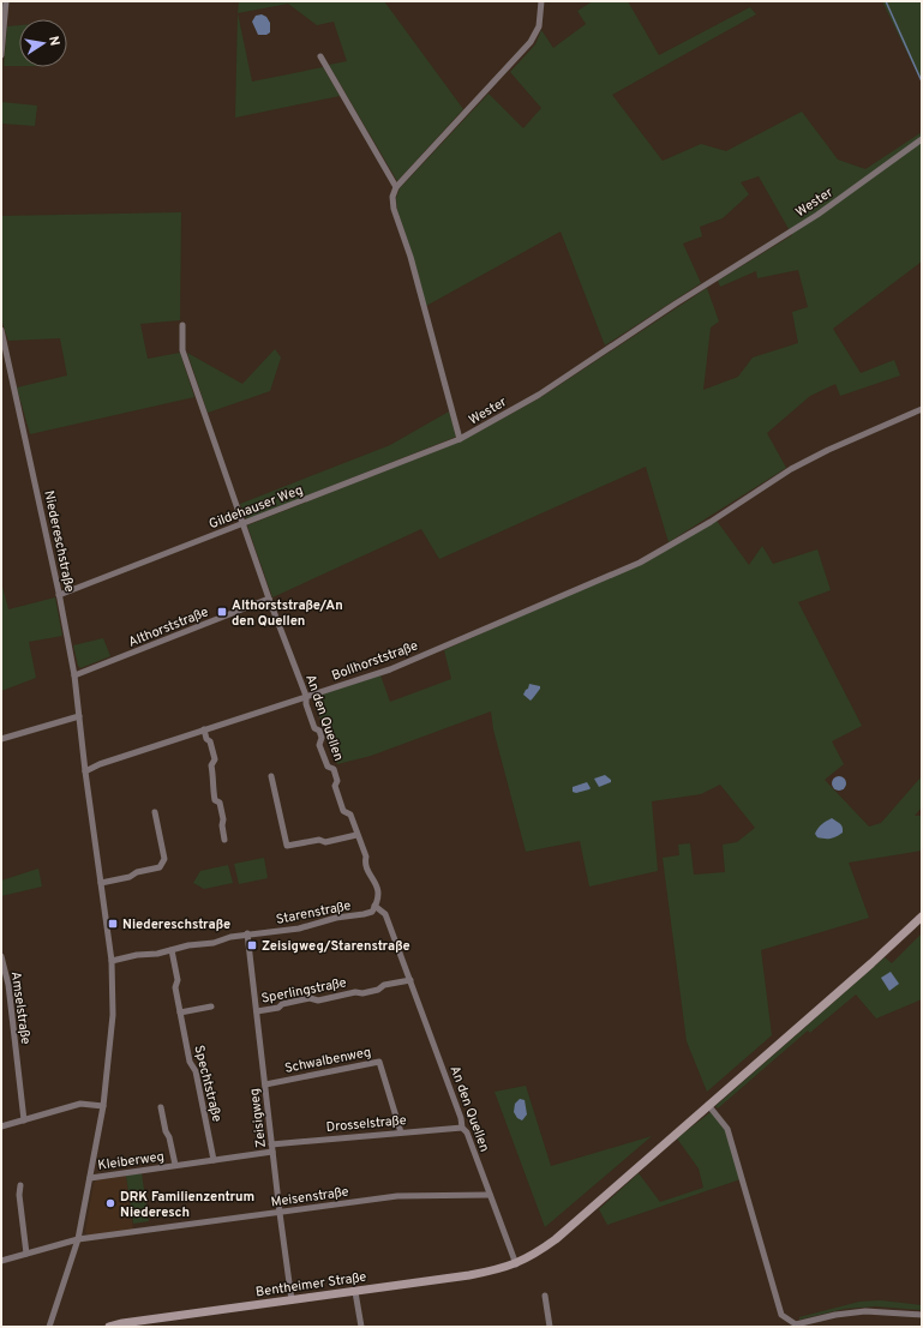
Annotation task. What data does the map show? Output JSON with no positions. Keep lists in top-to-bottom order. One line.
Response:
{"streets":{"main road":["Bentheimer Straße"],"street":["Wester","Gildehauser Weg","Niedereschstraße","Althorststraße","Bollhorststraße","An den Quellen","Starenstraße","Sperlingstraße","Amselstraße","Schwalbenweg","Spechtstraße","Zeisigweg","Drosselstraße","Kleiberweg","Meisenstraße"]},"crossings":[["Wester","Gildehauser Weg"],["Gildehauser Weg","Niedereschstraße"],["Gildehauser Weg","An den Quellen"],["Niedereschstraße","Althorststraße"],["Niedereschstraße","Bollhorststraße"],["Niedereschstraße","Starenstraße"],["Niedereschstraße","Kleiberweg"],["Niedereschstraße","Meisenstraße"],["Althorststraße","An den Quellen"],["Bollhorststraße","An den Quellen"],["An den Quellen","Starenstraße"],["An den Quellen","Sperlingstraße"],["An den Quellen","Drosselstraße"],["An den Quellen","Meisenstraße"],["An den Quellen","Bentheimer Straße"],["Starenstraße","Spechtstraße"],["Starenstraße","Zeisigweg"],["Sperlingstraße","Zeisigweg"],["Schwalbenweg","Zeisigweg"],["Schwalbenweg","Drosselstraße"],["Spechtstraße","Kleiberweg"],["Zeisigweg","Drosselstraße"],["Zeisigweg","Kleiberweg"],["Zeisigweg","Meisenstraße"],["Zeisigweg","Bentheimer Straße"]],"places":{"transit":["Althorststraße/An den Quellen","Niedereschstraße","Zeisigweg/Starenstraße"],"other":["DRK Familienzentrum Niederesch"]},"north":"right"}
